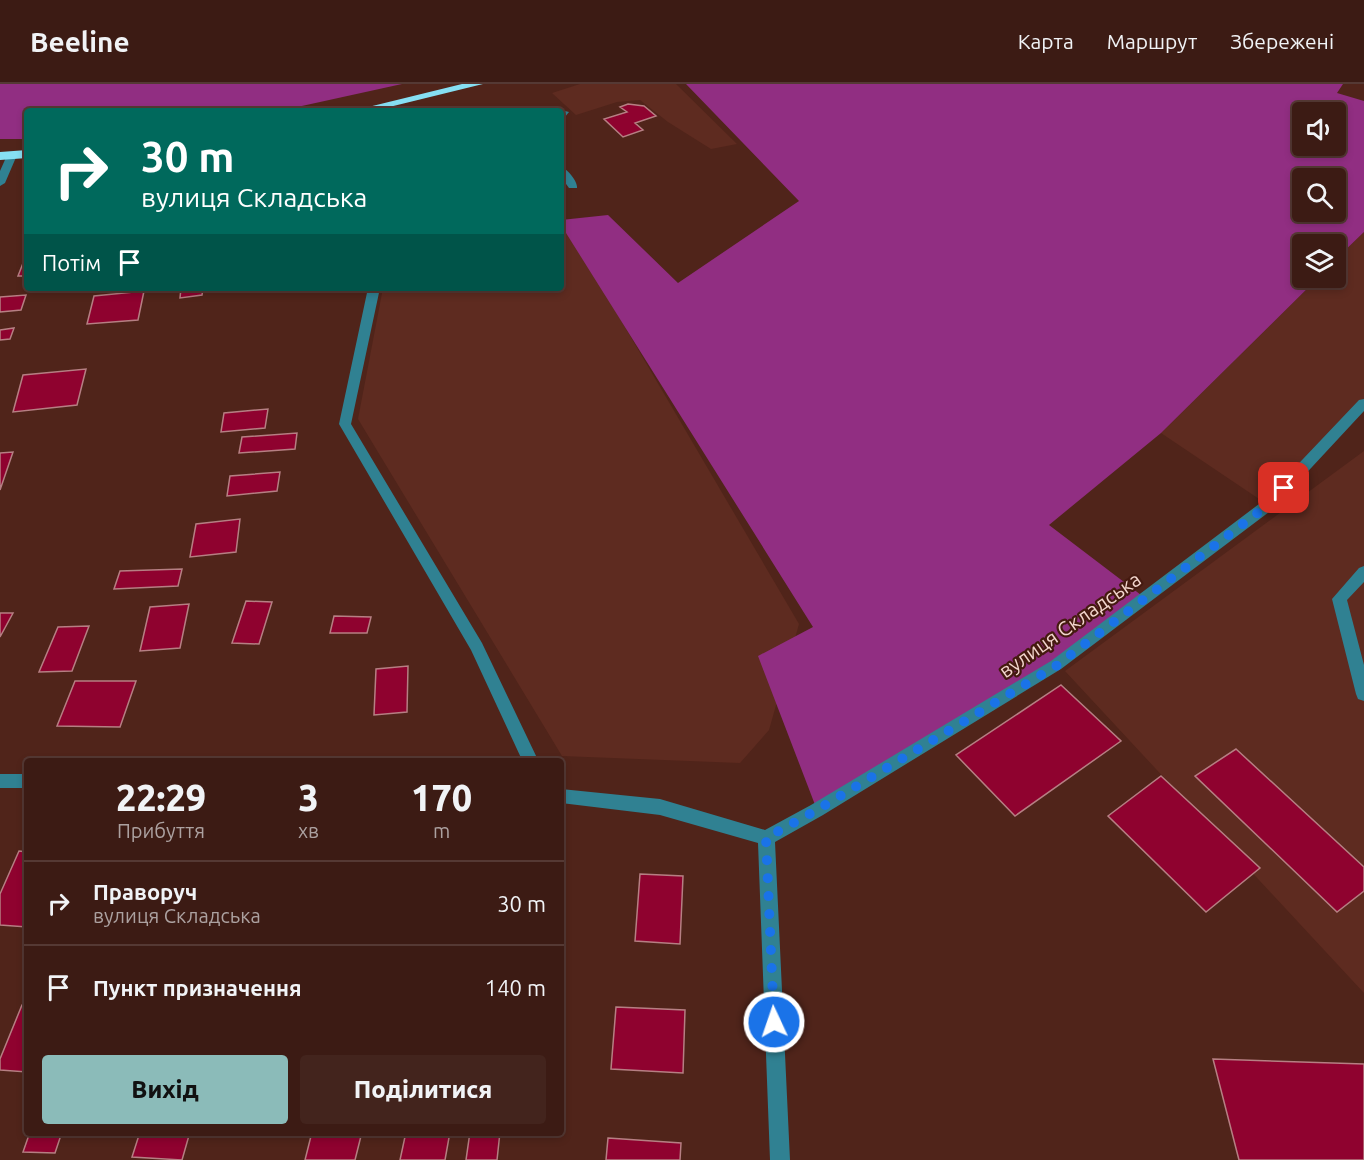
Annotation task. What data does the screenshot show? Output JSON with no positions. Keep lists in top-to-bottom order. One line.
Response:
{"streets":{"street":["вулиця Складська"]},"page":{"header":"Beeline","nav":["Карта","Маршрут","Збережені"],"turn":["30 m","вулиця Складська"],"then":"Потім","eta":["22:29","Прибуття","3","хв","170","m"],"list":[{"name":"Праворуч","note":"вулиця Складська","value":"30 m"},{"name":"Пункт призначення","value":"140 m"}],"buttons":["Вихід","Поділитися"]}}
